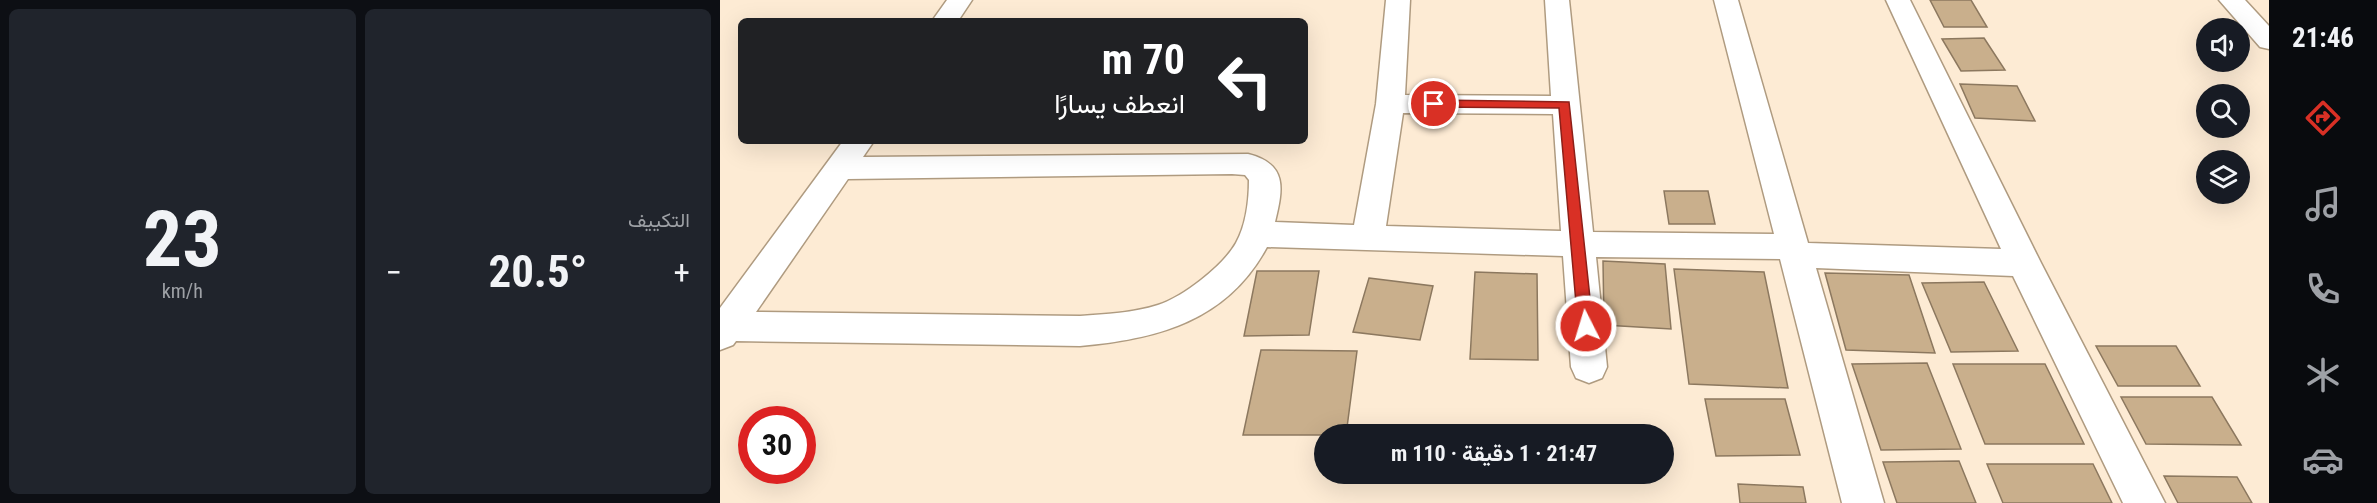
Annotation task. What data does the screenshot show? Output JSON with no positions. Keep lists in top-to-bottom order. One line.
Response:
{"page":{"tabs":"21:46","tile":["التكييف",["23","km/h"]],"turn":["70 m","انعطف يسارًا"],"heat":["−","20.5°","+"],"limit":"30","trip":"21:47 · 1 دقيقة · 110 m"}}
